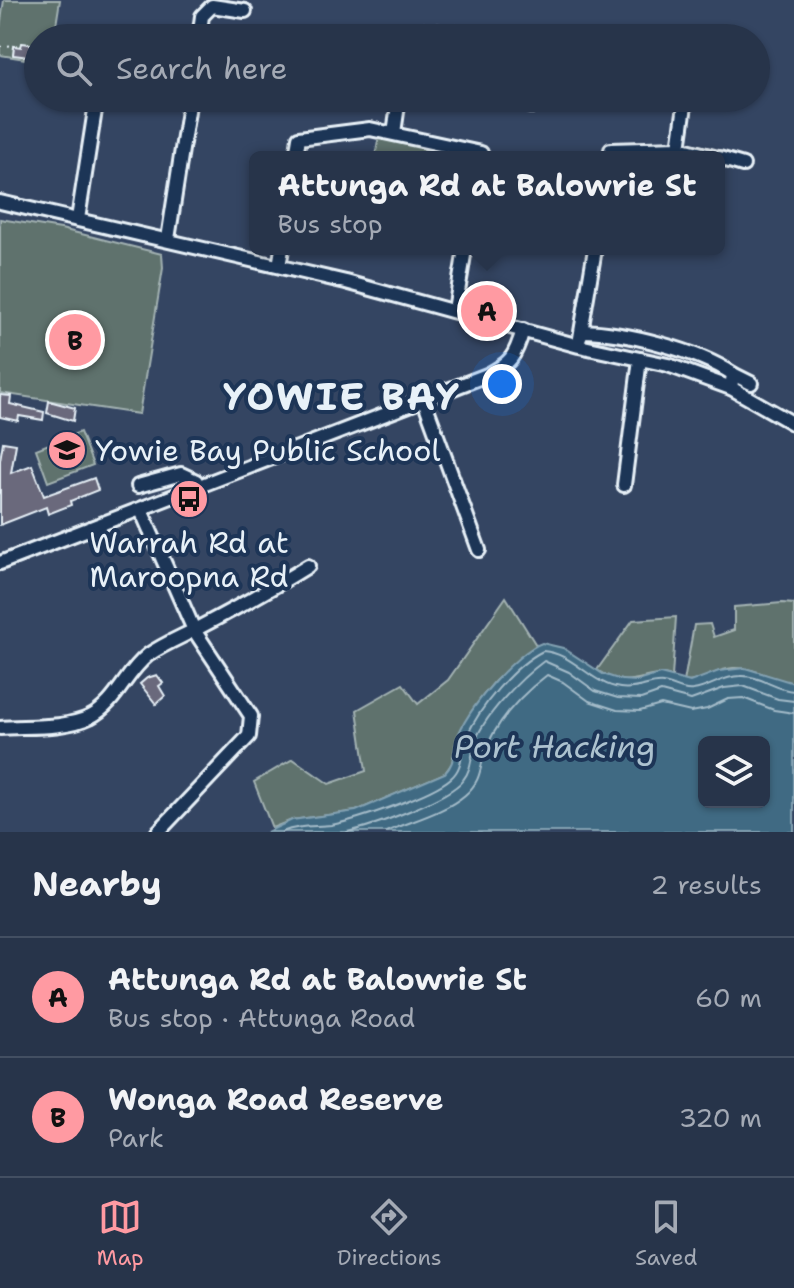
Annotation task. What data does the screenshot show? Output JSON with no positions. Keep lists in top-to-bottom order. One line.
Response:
{"districts":["YOWIE BAY"],"water":["Port Hacking"],"places":{"school or university":["Yowie Bay Public School"],"bus stop":["Warrah Rd at Maroopna Rd"]},"page":{"search":"Search here","popup":["Attunga Rd at Balowrie St","Bus stop"],"pins":["A","B"],"heading":["Nearby","2 results"],"list":[{"mark":"A","name":"Attunga Rd at Balowrie St","note":"Bus stop · Attunga Road","value":"60 m"},{"mark":"B","name":"Wonga Road Reserve","note":"Park","value":"320 m"}],"nav":["Map","Directions","Saved"]}}
